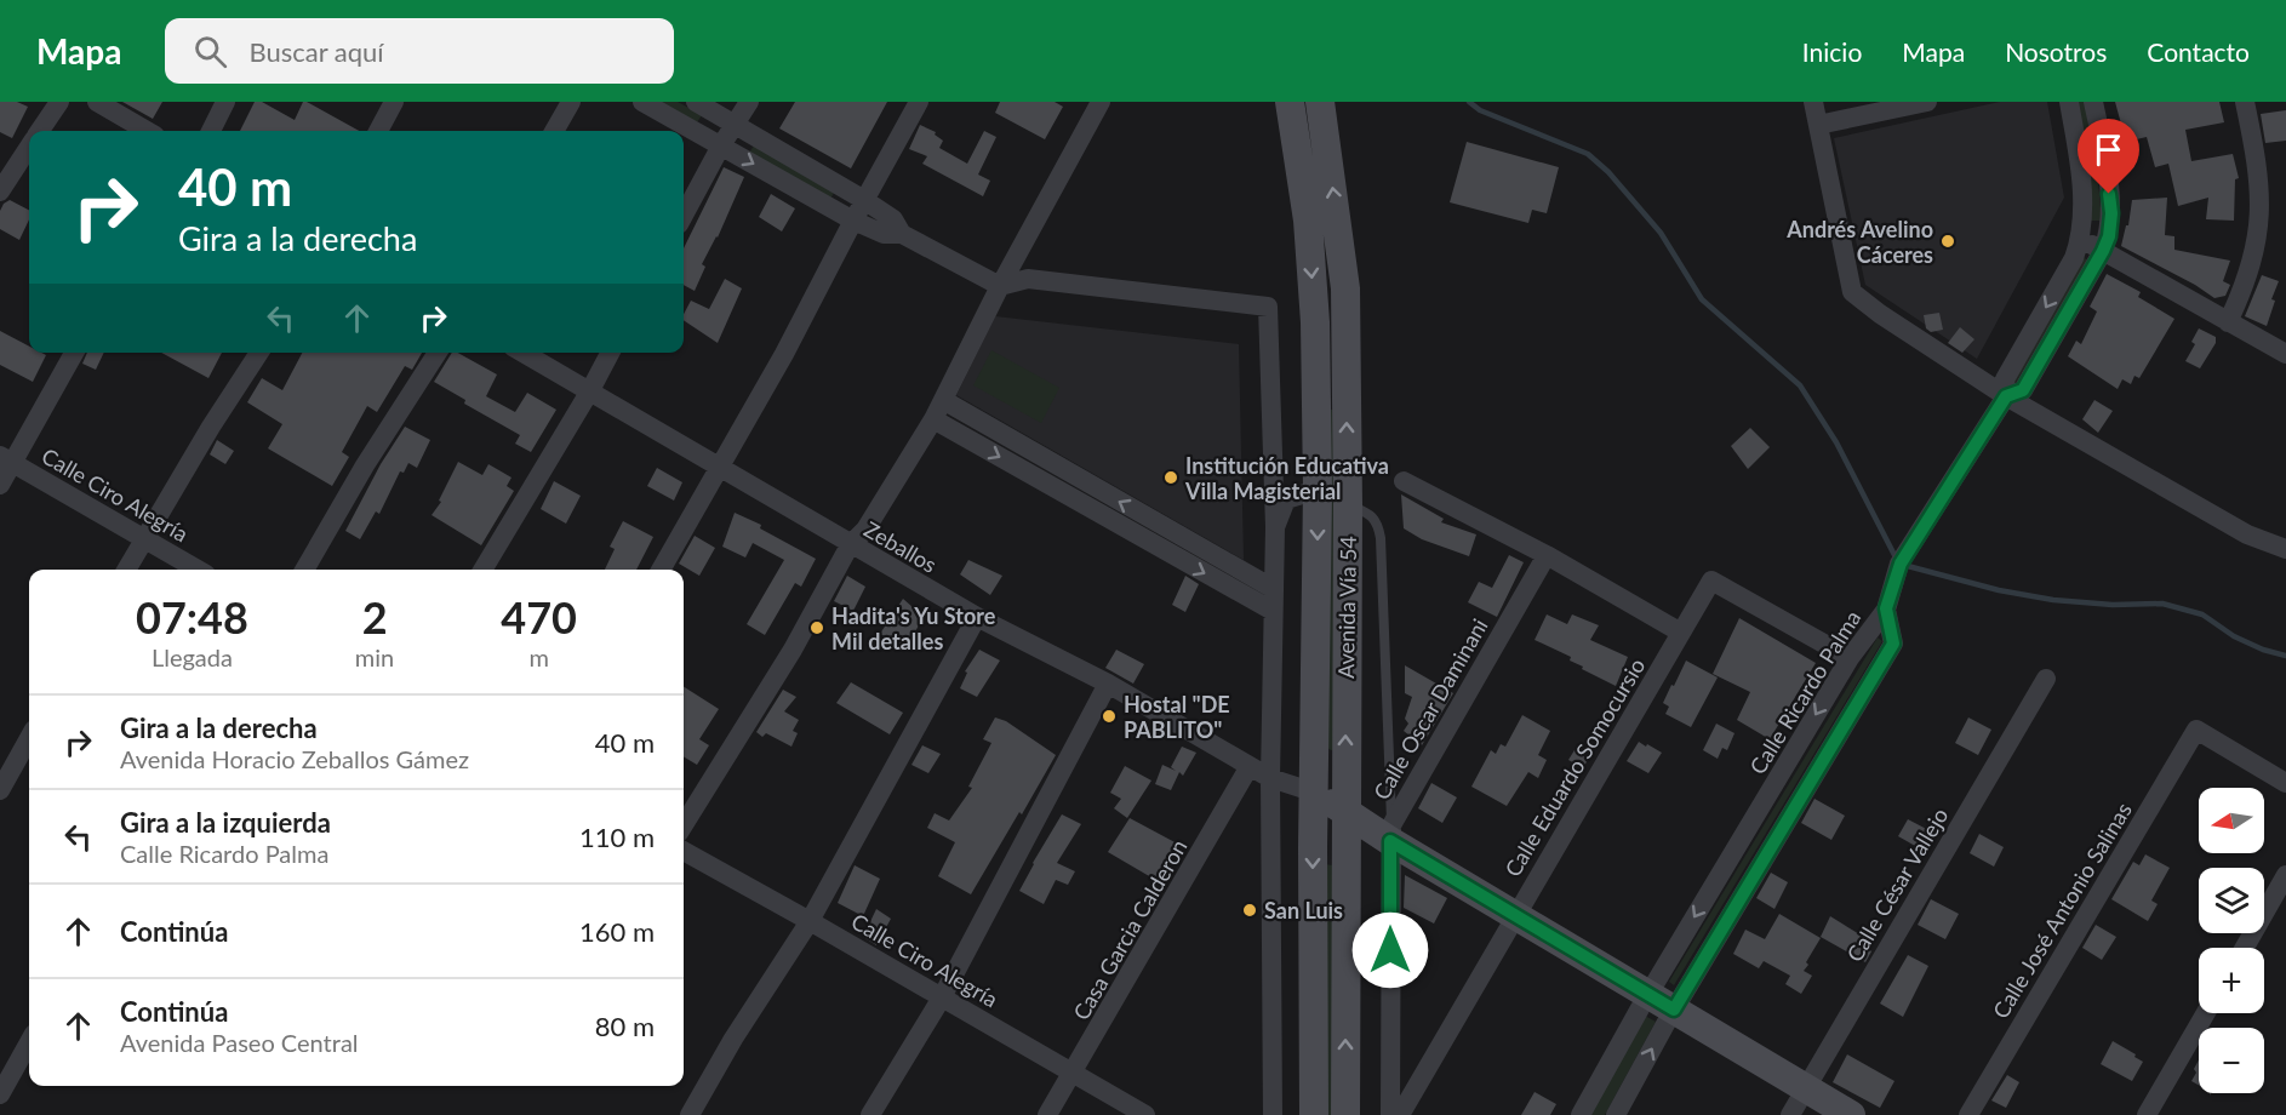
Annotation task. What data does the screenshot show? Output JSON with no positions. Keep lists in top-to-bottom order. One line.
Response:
{"streets":{"main road":["Avenida Vía 54"],"street":["Calle Ciro Alegría","Zeballos","Calle Ricardo Palma","Calle Oscar Daminani","Calle Eduardo Somocursio","Calle César Vallejo","Calle José Antonio Salinas","Casa Garcia Calderon"]},"crossings":[["Calle Ciro Alegría","Casa Garcia Calderon"],["Zeballos","Avenida Vía 54"],["Zeballos","Casa Garcia Calderon"],["Calle Ricardo Palma","Calle Eduardo Somocursio"]],"places":["Andrés Avelino Cáceres","Institución Educativa Villa Magisterial","Hadita's Yu Store Mil detalles","Hostal \"DE PABLITO\"","San Luis"],"north":"left","page":{"header":"Mapa","search":"Buscar aquí","nav":["Inicio","Mapa","Nosotros","Contacto"],"turn":["40 m","Gira a la derecha"],"eta":["07:48","Llegada","2","min","470","m"],"list":[{"name":"Gira a la derecha","note":"Avenida Horacio Zeballos Gámez","value":"40 m"},{"name":"Gira a la izquierda","note":"Calle Ricardo Palma","value":"110 m"},{"name":"Continúa","value":"160 m"},{"name":"Continúa","note":"Avenida Paseo Central","value":"80 m"}],"map_buttons":["+","−"]}}
